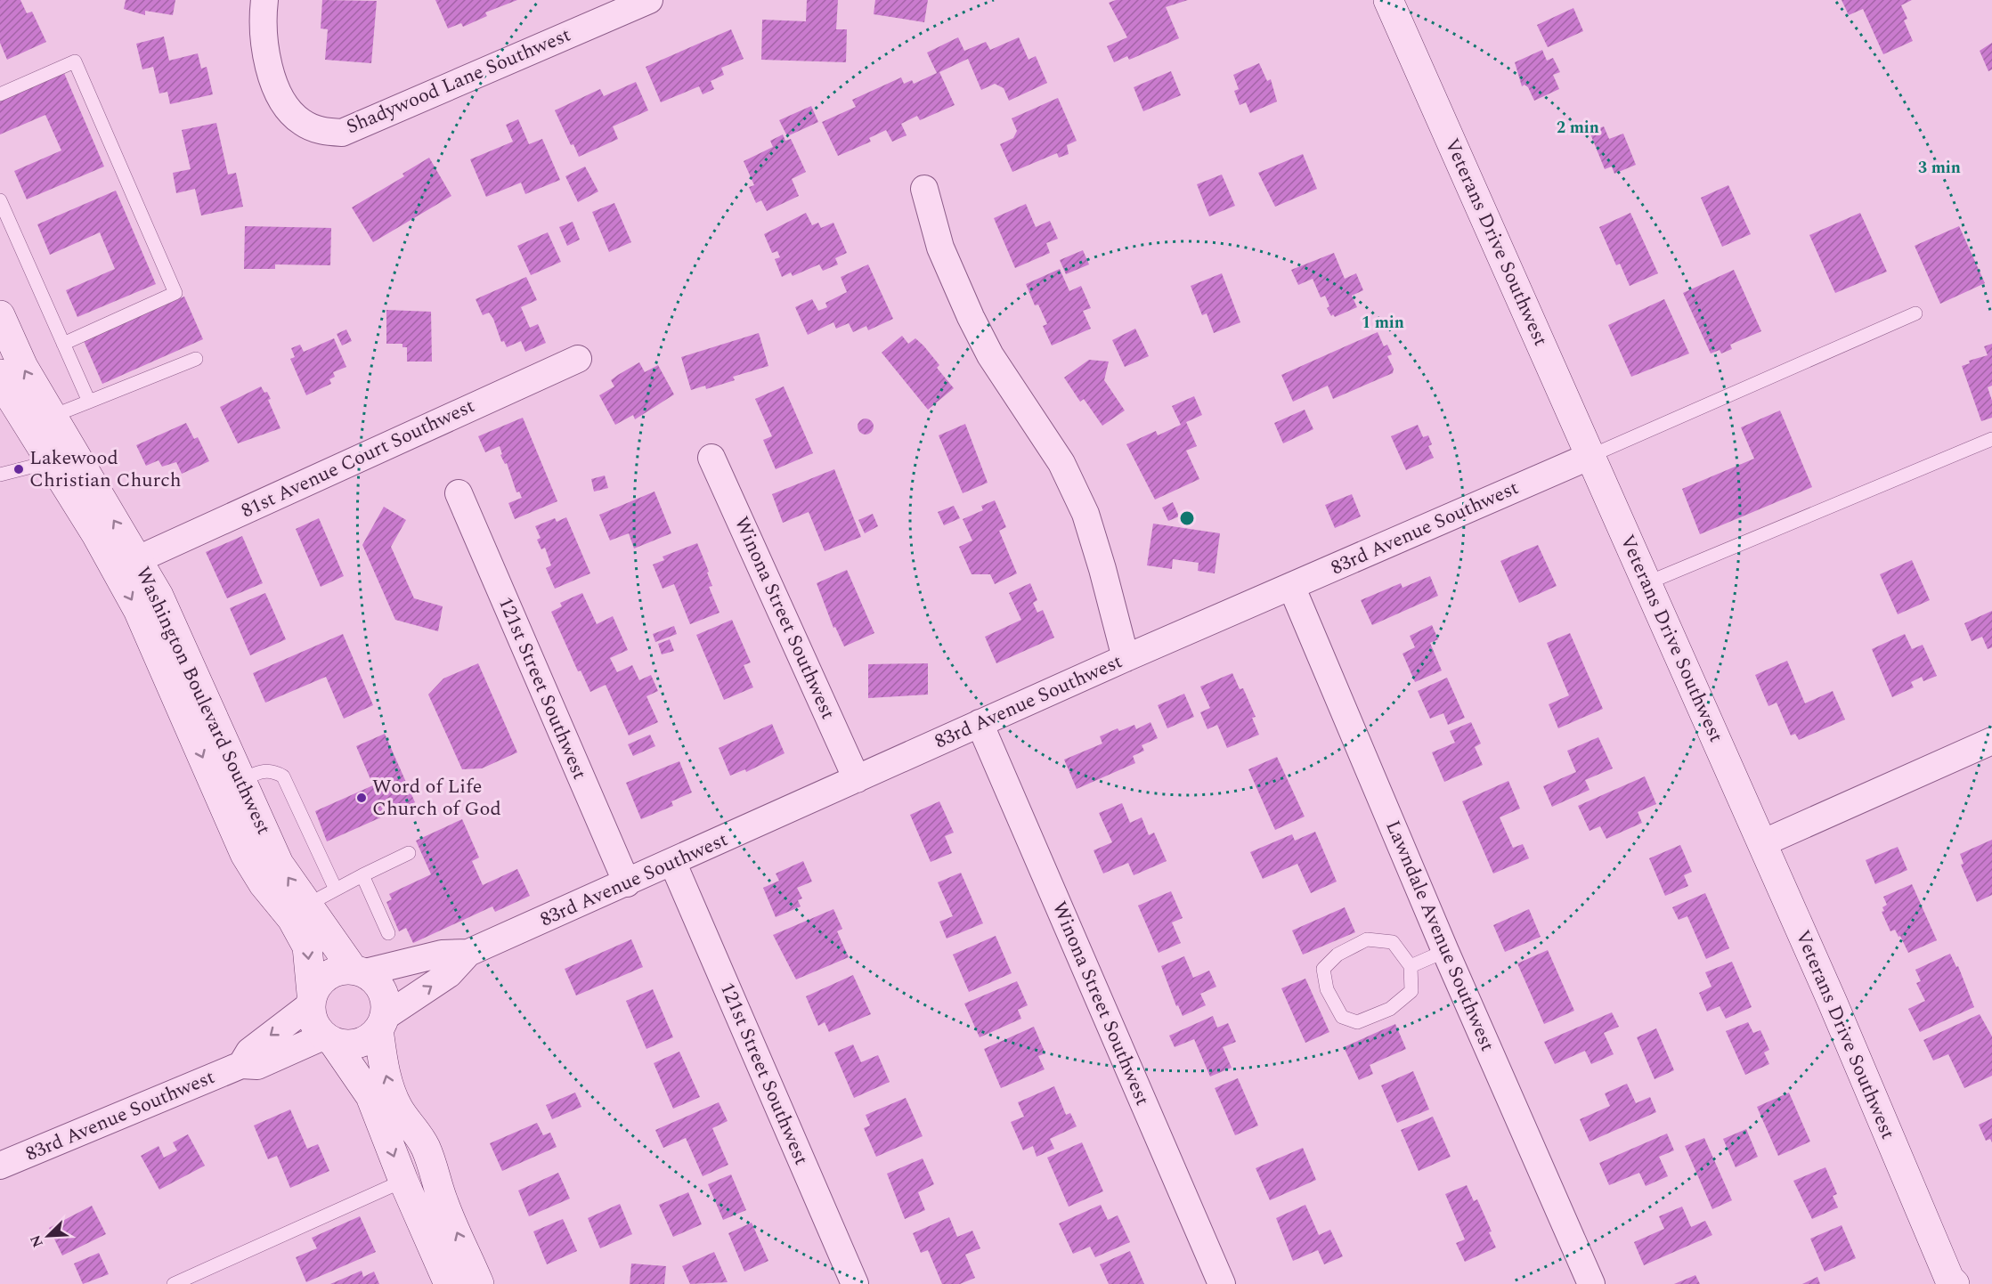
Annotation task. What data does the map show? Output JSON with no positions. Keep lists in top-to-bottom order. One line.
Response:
{"streets":{"main road":["Veterans Drive Southwest","Washington Boulevard Southwest"],"street":["Shadywood Lane Southwest","81st Avenue Court Southwest","83rd Avenue Southwest","Winona Street Southwest","121st Street Southwest","Lawndale Avenue Southwest"]},"crossings":[["Veterans Drive Southwest","83rd Avenue Southwest"],["81st Avenue Court Southwest","Washington Boulevard Southwest"],["83rd Avenue Southwest","Winona Street Southwest"],["83rd Avenue Southwest","121st Street Southwest"],["83rd Avenue Southwest","Washington Boulevard Southwest"],["83rd Avenue Southwest","Lawndale Avenue Southwest"]],"places":["Lakewood Christian Church","Word of Life Church of God"],"north":"bottom left","rings":["2 min","3 min","1 min"]}
